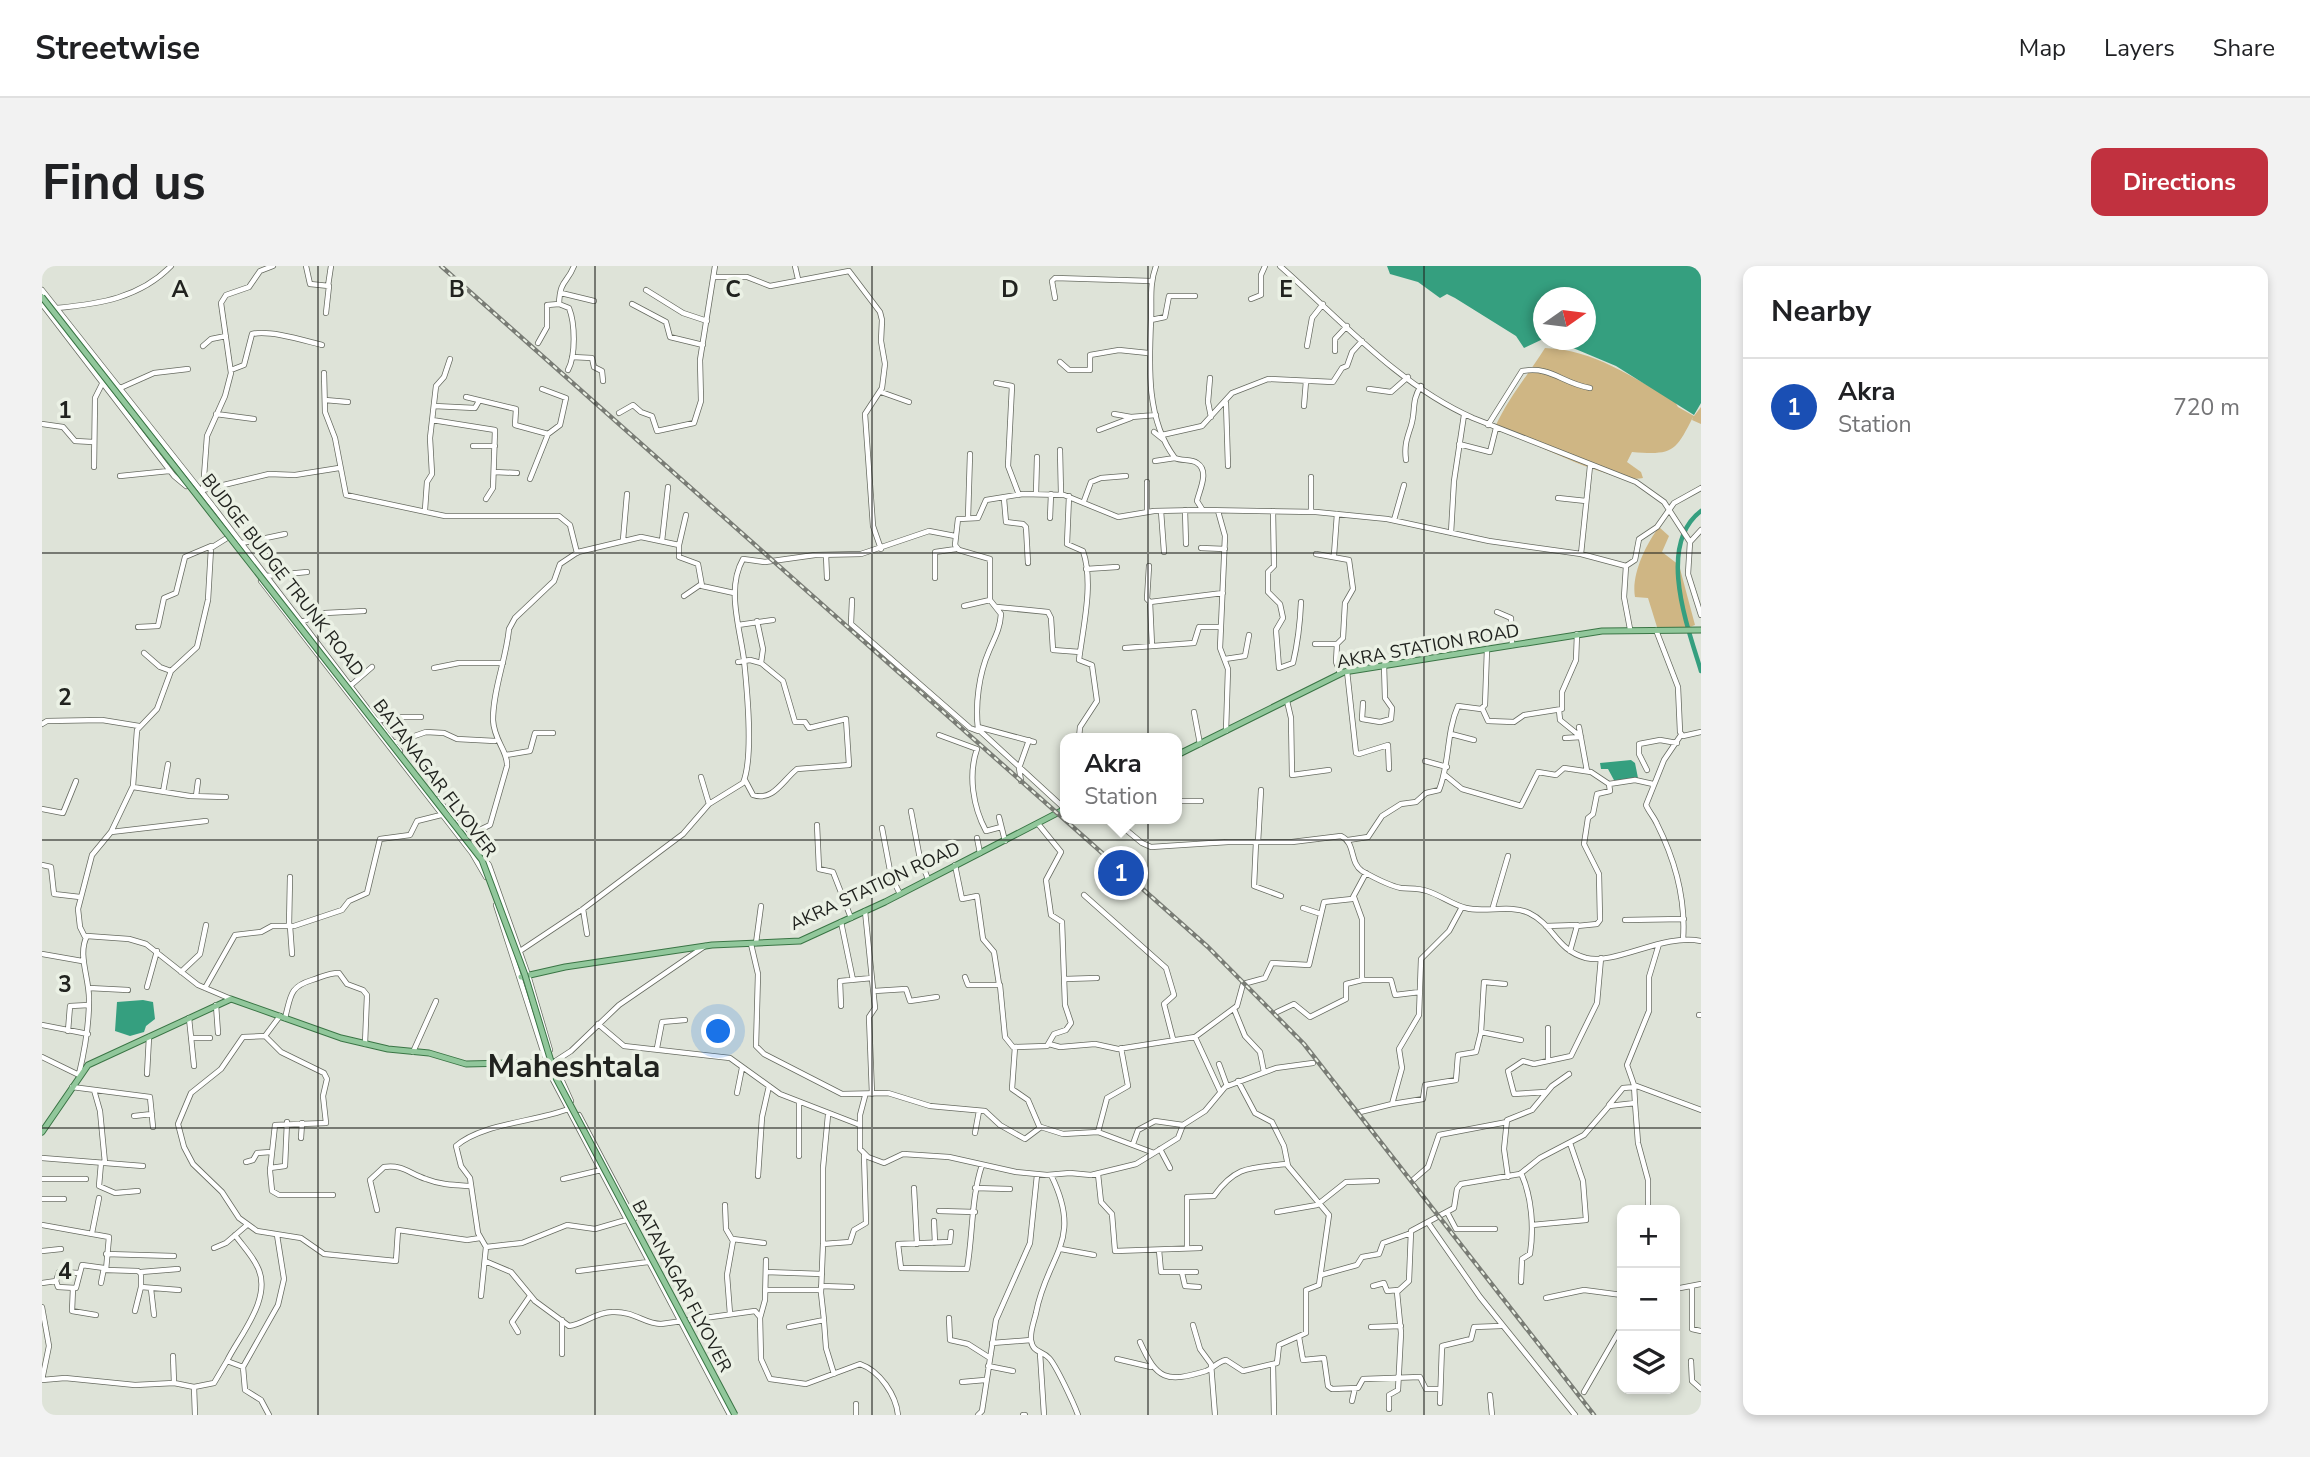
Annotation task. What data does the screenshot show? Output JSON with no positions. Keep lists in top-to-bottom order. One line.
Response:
{"streets":{"main road":["AKRA STATION ROAD","BATANAGAR FLYOVER"],"street":["BUDGE BUDGE TRUNK ROAD"]},"crossings":[["BUDGE BUDGE TRUNK ROAD","AKRA STATION ROAD"],["BUDGE BUDGE TRUNK ROAD","BATANAGAR FLYOVER"]],"districts":["Maheshtala"],"north":"right","page":{"header":"Streetwise","nav":["Map","Layers","Share"],"buttons":"Directions","title":"Find us","heading":"Nearby","list":[{"mark":"1","name":"Akra","note":"Station","value":"720 m"}],"popup":["Akra","Station"],"pins":"1","map_buttons":["+","−"]},"grid":{"columns":["A","B","C","D","E"],"rows":["1","2","3","4"]}}
